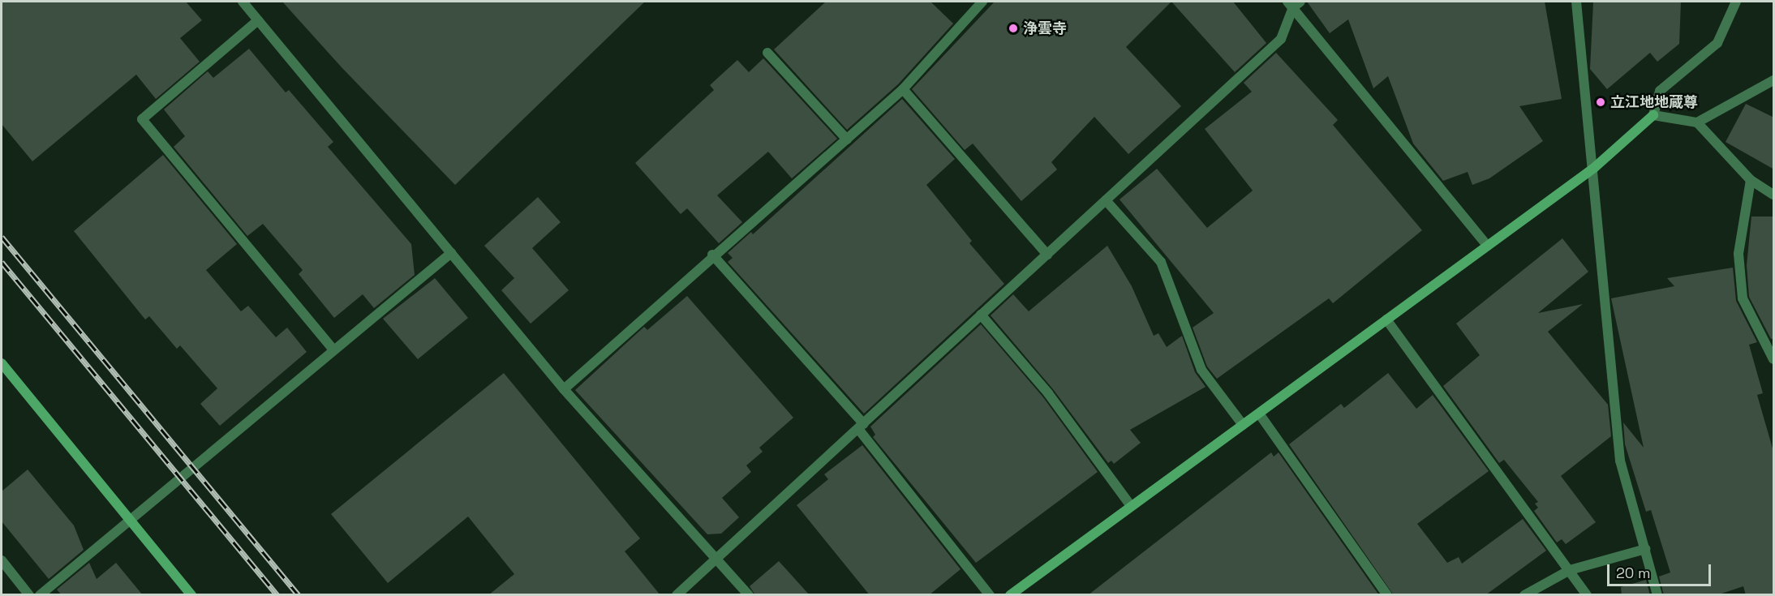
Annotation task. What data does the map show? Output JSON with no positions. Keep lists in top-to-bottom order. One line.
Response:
{"places":["浄雲寺","立江地地蔵尊"],"scale_bar":"20 m"}
